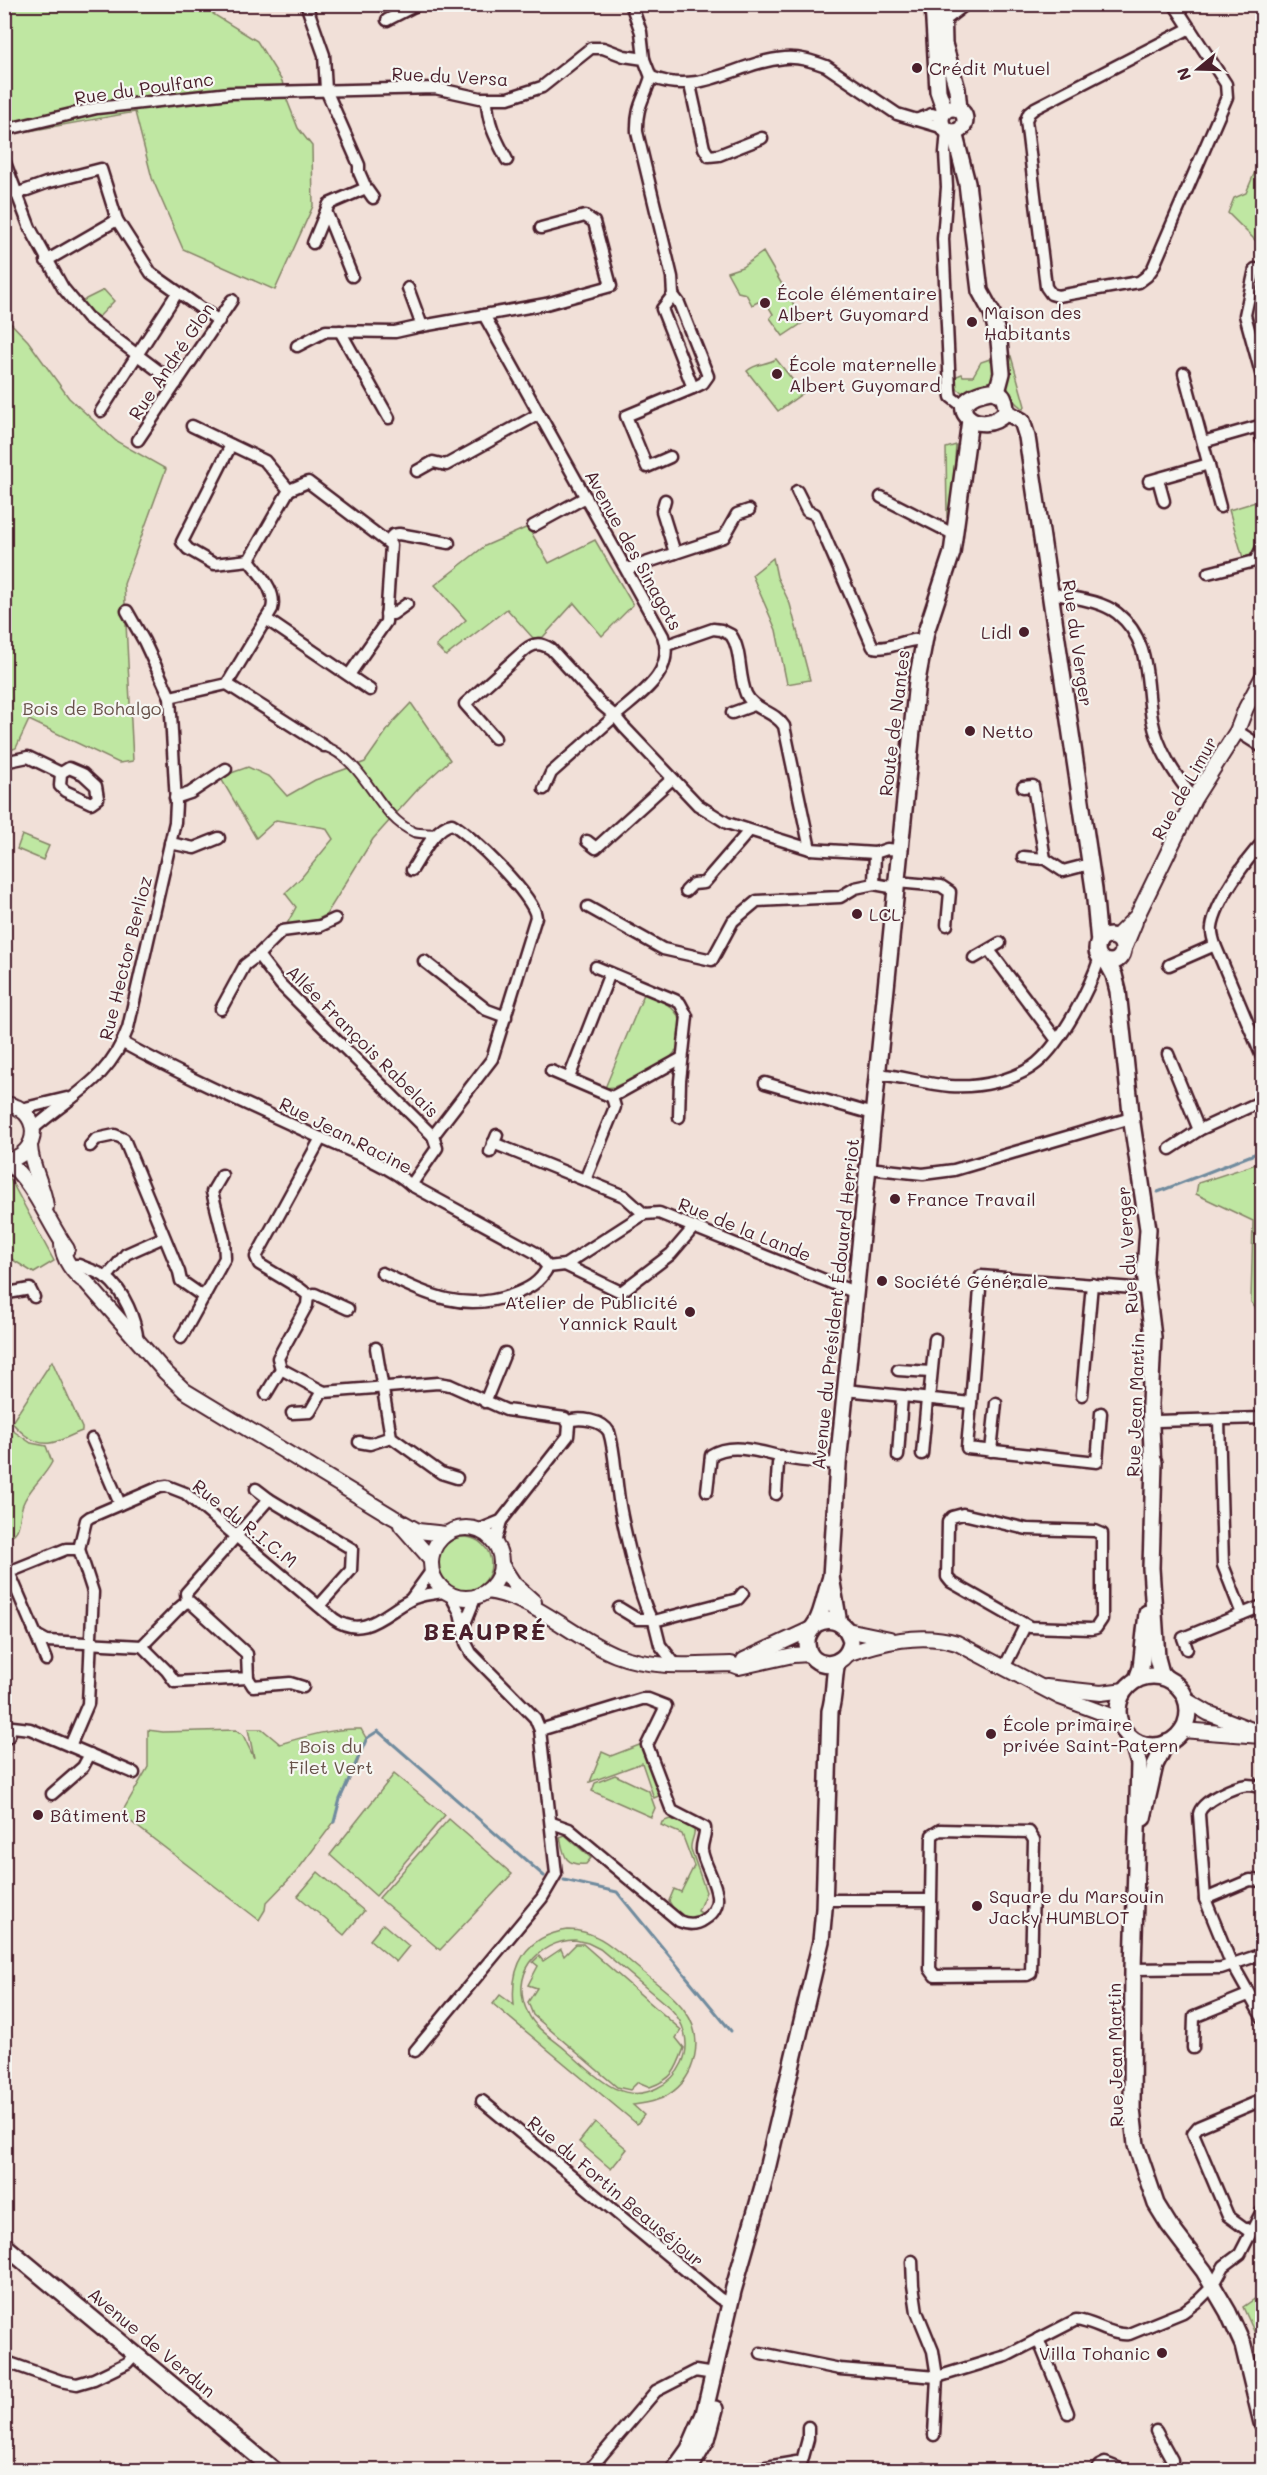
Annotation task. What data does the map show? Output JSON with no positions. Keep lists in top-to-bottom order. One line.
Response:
{"streets":{"main road":["Rue du Verger","Route de Nantes","Avenue du Président Édouard Herriot","Rue Jean Martin","Avenue de Verdun"],"street":["Rue du Versa","Rue du Poulfanc","Rue André Glon","Avenue des Sinagots","Rue de Limur","Rue Hector Berlioz","Allée François Rabelais","Rue Jean Racine","Rue de la Lande","Rue du R.I.C.M","Rue du Fortin Beauséjour"]},"crossings":[["Rue du Versa","Rue du Poulfanc"],["Rue du Verger","Route de Nantes"],["Rue du Verger","Rue de Limur"],["Rue du Verger","Rue Jean Martin"],["Route de Nantes","Avenue du Président Édouard Herriot"],["Rue Hector Berlioz","Rue Jean Racine"],["Rue de la Lande","Avenue du Président Édouard Herriot"]],"districts":["BEAUPRÉ"],"parks":["Bois de Bohalgo","Bois du Filet Vert"],"places":["Crédit Mutuel","École élémentaire Albert Guyomard","Maison des Habitants","École maternelle Albert Guyomard","Lidl","Netto","LCL","France Travail","Société Générale","Atelier de Publicité Yannick Rault","École primaire privée Saint-Patern","Bâtiment B","Square du Marsouin Jacky HUMBLOT","Villa Tohanic"],"north":"left"}
